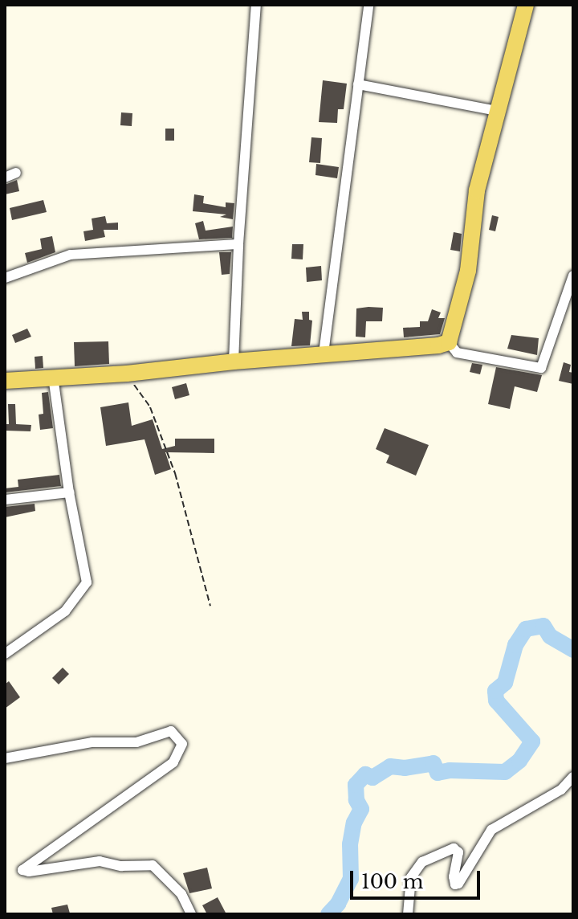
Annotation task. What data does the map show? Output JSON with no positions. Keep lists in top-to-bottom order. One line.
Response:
{"scale_bar":"100 m"}
